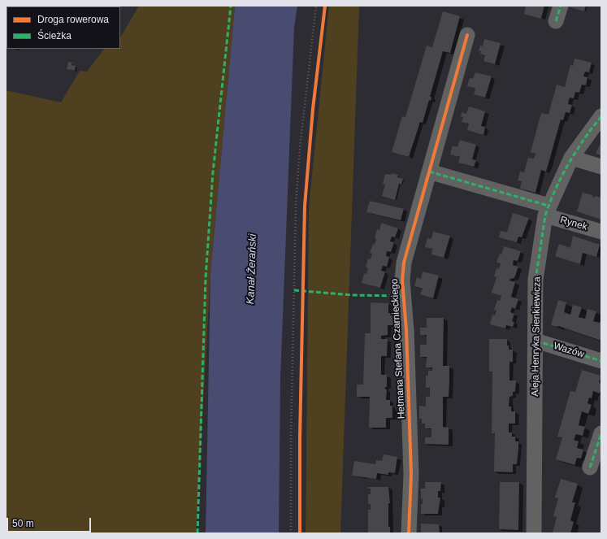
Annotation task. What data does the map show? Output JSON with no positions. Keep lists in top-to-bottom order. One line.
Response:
{"streets":{"street":["Rynek","Aleja Henryka Sienkiewicza","Hetmana Stefana Czarnieckiego","Wazów"]},"crossings":[["Rynek","Aleja Henryka Sienkiewicza"],["Rynek","Hetmana Stefana Czarnieckiego"],["Aleja Henryka Sienkiewicza","Wazów"]],"water":["Kanał Żerański"],"legend":["Droga rowerowa","Ścieżka"],"scale_bar":"50 m"}
